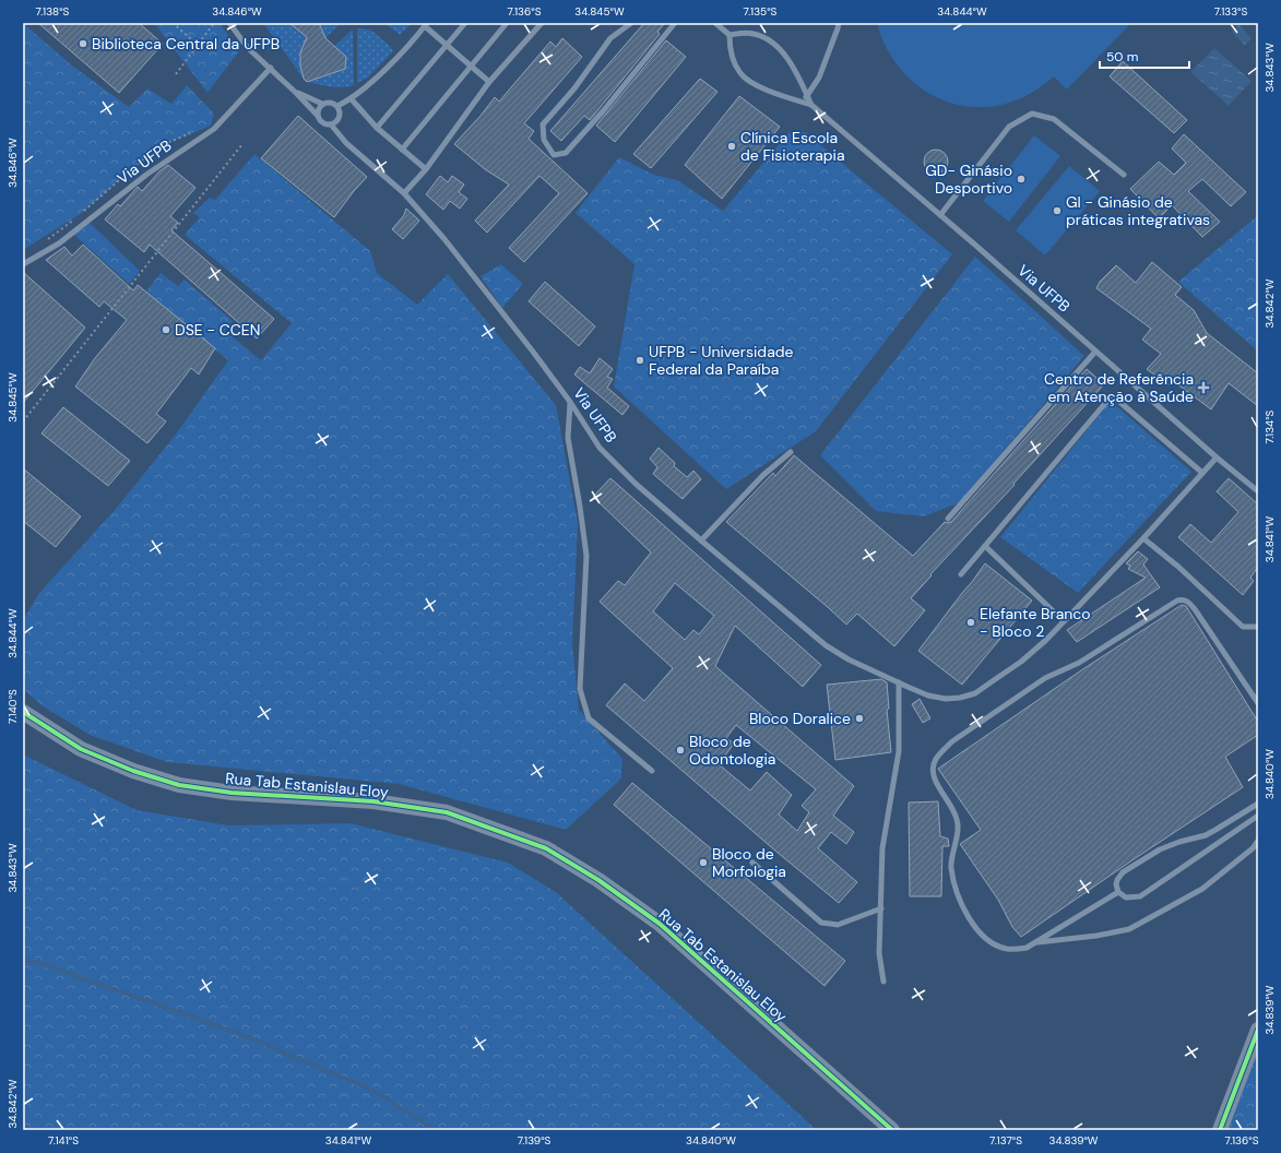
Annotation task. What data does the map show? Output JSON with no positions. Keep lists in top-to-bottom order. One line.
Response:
{"streets":{"street":["Rua Tab Estanislau Eloy"],"lane":["Via UFPB"]},"places":{"other":["Biblioteca Central da UFPB","Clínica Escola de Fisioterapia","GD- Ginásio Desportivo","GI - Ginásio de práticas integrativas","DSE - CCEN","UFPB - Universidade Federal da Paraíba","Elefante Branco - Bloco 2","Bloco Doralice","Bloco de Odontologia","Bloco de Morfologia"],"health":["Centro de Referência em Atenção à Saúde"]},"scale_bar":"50 m","coordinates":["7.138°S","34.846°W","7.136°S","34.845°W","7.135°S","34.844°W","7.133°S","34.843°W","34.842°W","7.134°S","34.841°W","7.140°S","34.840°W","34.839°W","7.141°S","7.139°S","7.137°S"]}
